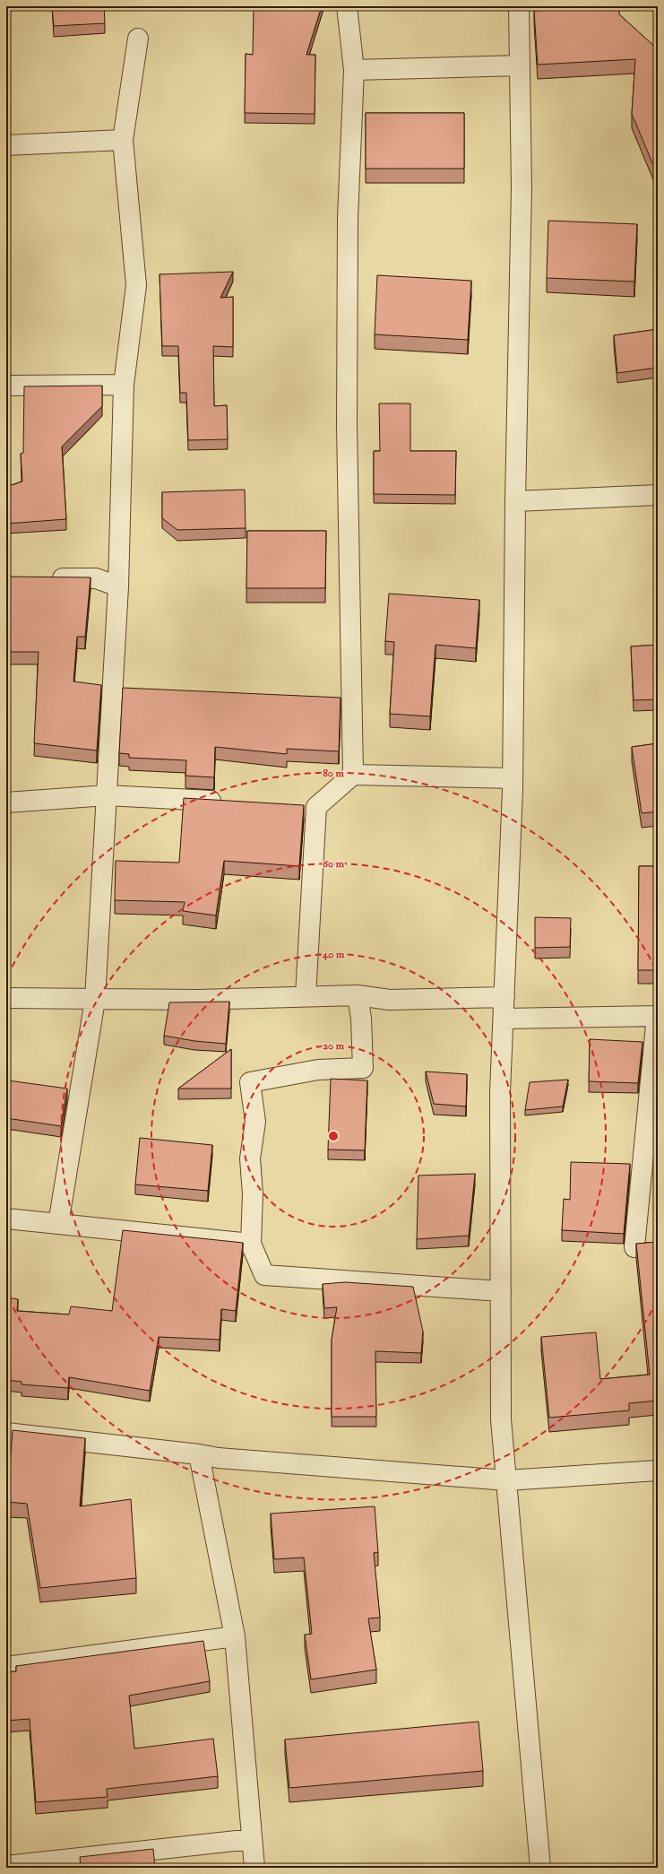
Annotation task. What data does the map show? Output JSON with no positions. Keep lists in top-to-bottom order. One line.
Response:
{"rings":["80 m","60 m","40 m","20 m"]}
